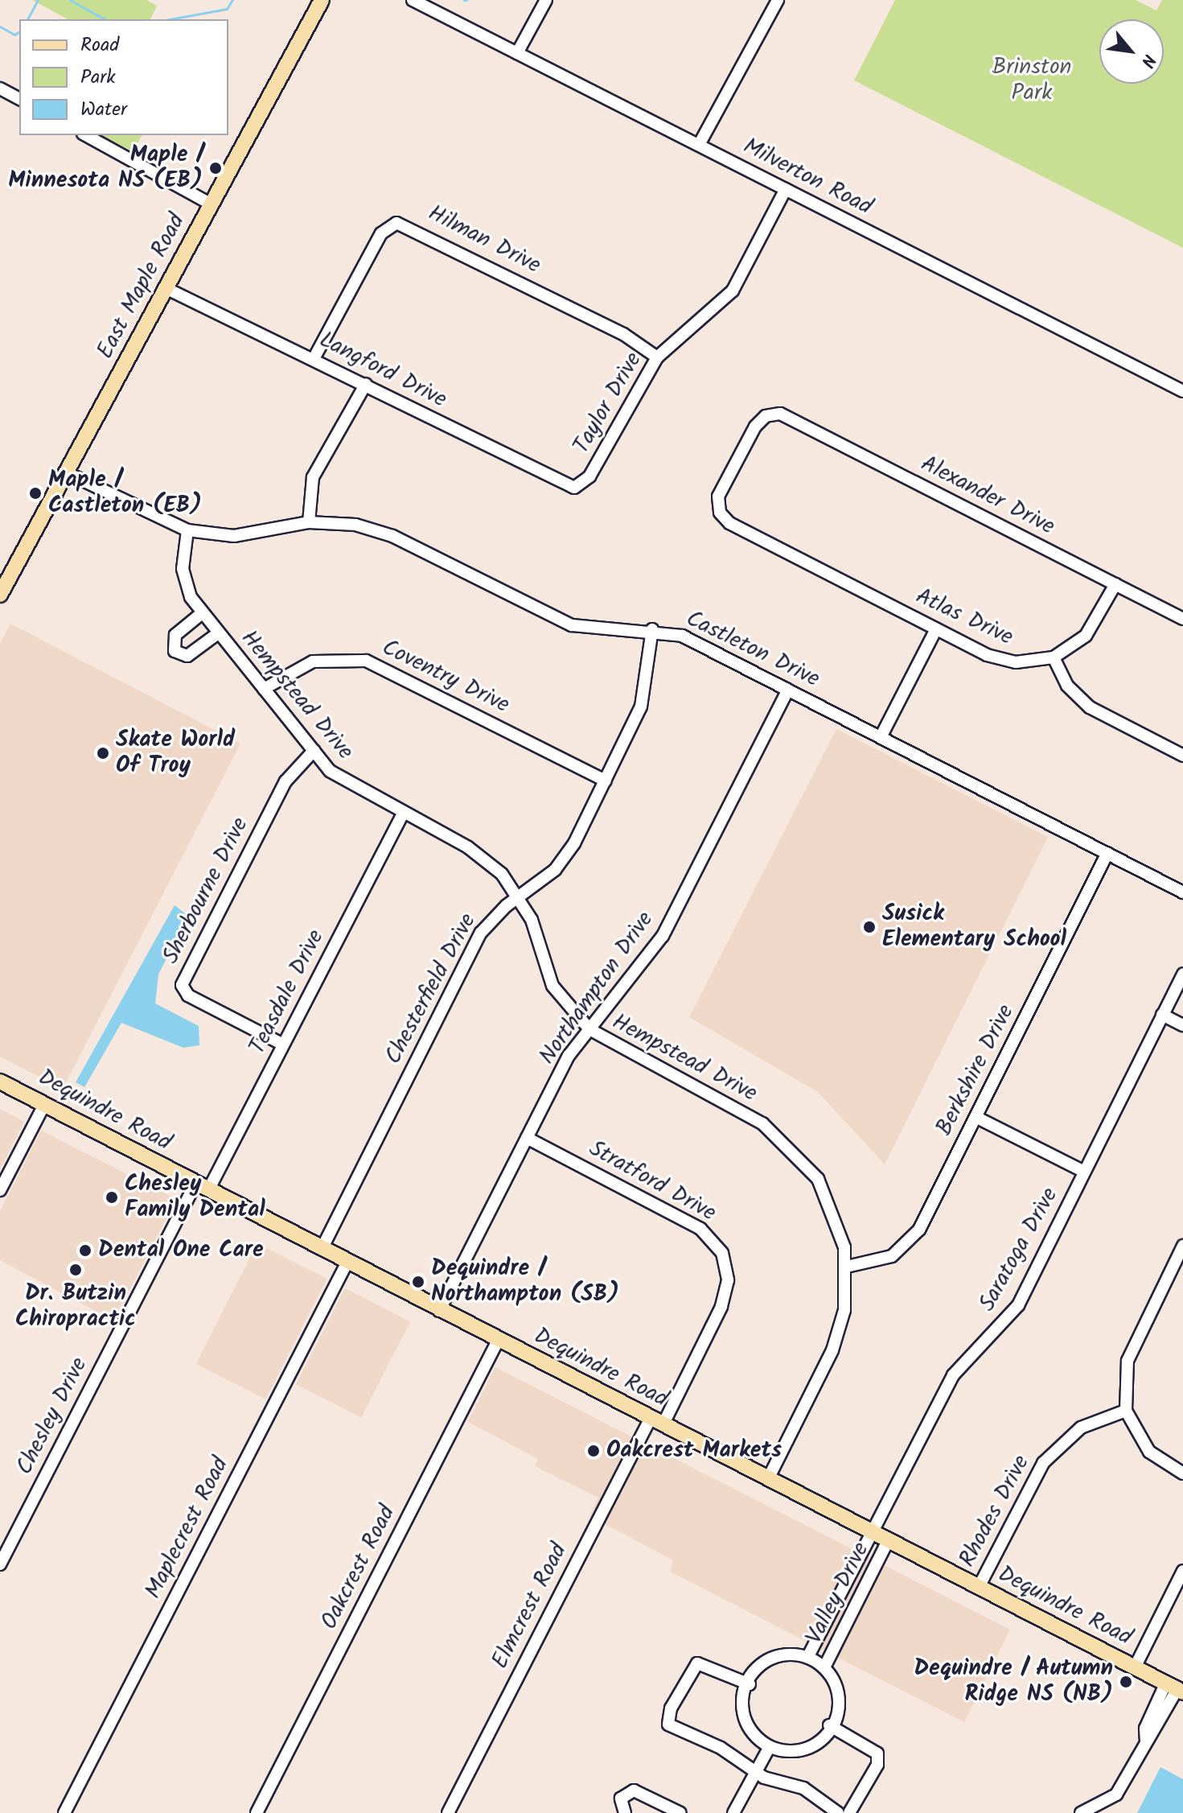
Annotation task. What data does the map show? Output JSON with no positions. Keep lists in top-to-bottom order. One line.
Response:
{"streets":{"main road":["East Maple Road","Dequindre Road"],"street":["Milverton Road","Hilman Drive","Langford Drive","Taylor Drive","Alexander Drive","Atlas Drive","Castleton Drive","Coventry Drive","Hempstead Drive","Sherbourne Drive","Northampton Drive","Chesterfield Drive","Teasdale Drive","Berkshire Drive","Stratford Drive","Saratoga Drive","Chesley Drive","Rhodes Drive","Maplecrest Road","Oakcrest Road","Valley Drive","Elmcrest Road"]},"crossings":[["Milverton Road","Taylor Drive"],["Hilman Drive","Langford Drive"],["Hilman Drive","Taylor Drive"],["East Maple Road","Langford Drive"],["East Maple Road","Castleton Drive"],["Langford Drive","Taylor Drive"],["Alexander Drive","Atlas Drive"],["Castleton Drive","Hempstead Drive"],["Castleton Drive","Northampton Drive"],["Castleton Drive","Chesterfield Drive"],["Castleton Drive","Berkshire Drive"],["Coventry Drive","Hempstead Drive"],["Coventry Drive","Chesterfield Drive"],["Hempstead Drive","Sherbourne Drive"],["Hempstead Drive","Northampton Drive"],["Hempstead Drive","Chesterfield Drive"],["Hempstead Drive","Teasdale Drive"],["Hempstead Drive","Berkshire Drive"],["Hempstead Drive","Dequindre Road"],["Sherbourne Drive","Teasdale Drive"],["Northampton Drive","Dequindre Road"],["Northampton Drive","Stratford Drive"],["Chesterfield Drive","Dequindre Road"],["Teasdale Drive","Dequindre Road"],["Teasdale Drive","Chesley Drive"],["Dequindre Road","Stratford Drive"],["Dequindre Road","Saratoga Drive"],["Dequindre Road","Chesley Drive"],["Dequindre Road","Rhodes Drive"],["Dequindre Road","Maplecrest Road"],["Dequindre Road","Oakcrest Road"],["Dequindre Road","Valley Drive"],["Dequindre Road","Elmcrest Road"],["Stratford Drive","Elmcrest Road"],["Saratoga Drive","Valley Drive"]],"parks":["Brinston Park"],"places":["Maple / Minnesota NS (EB)","Maple / Castleton (EB)","Skate World Of Troy","Susick Elementary School","Chesley Family Dental","Dental One Care","Dr. Butzin Chiropractic","Dequindre / Northampton (SB)","Oakcrest Markets","Dequindre / Autumn Ridge NS (NB)"],"legend":["Road","Park","Water"],"north":"bottom right"}
